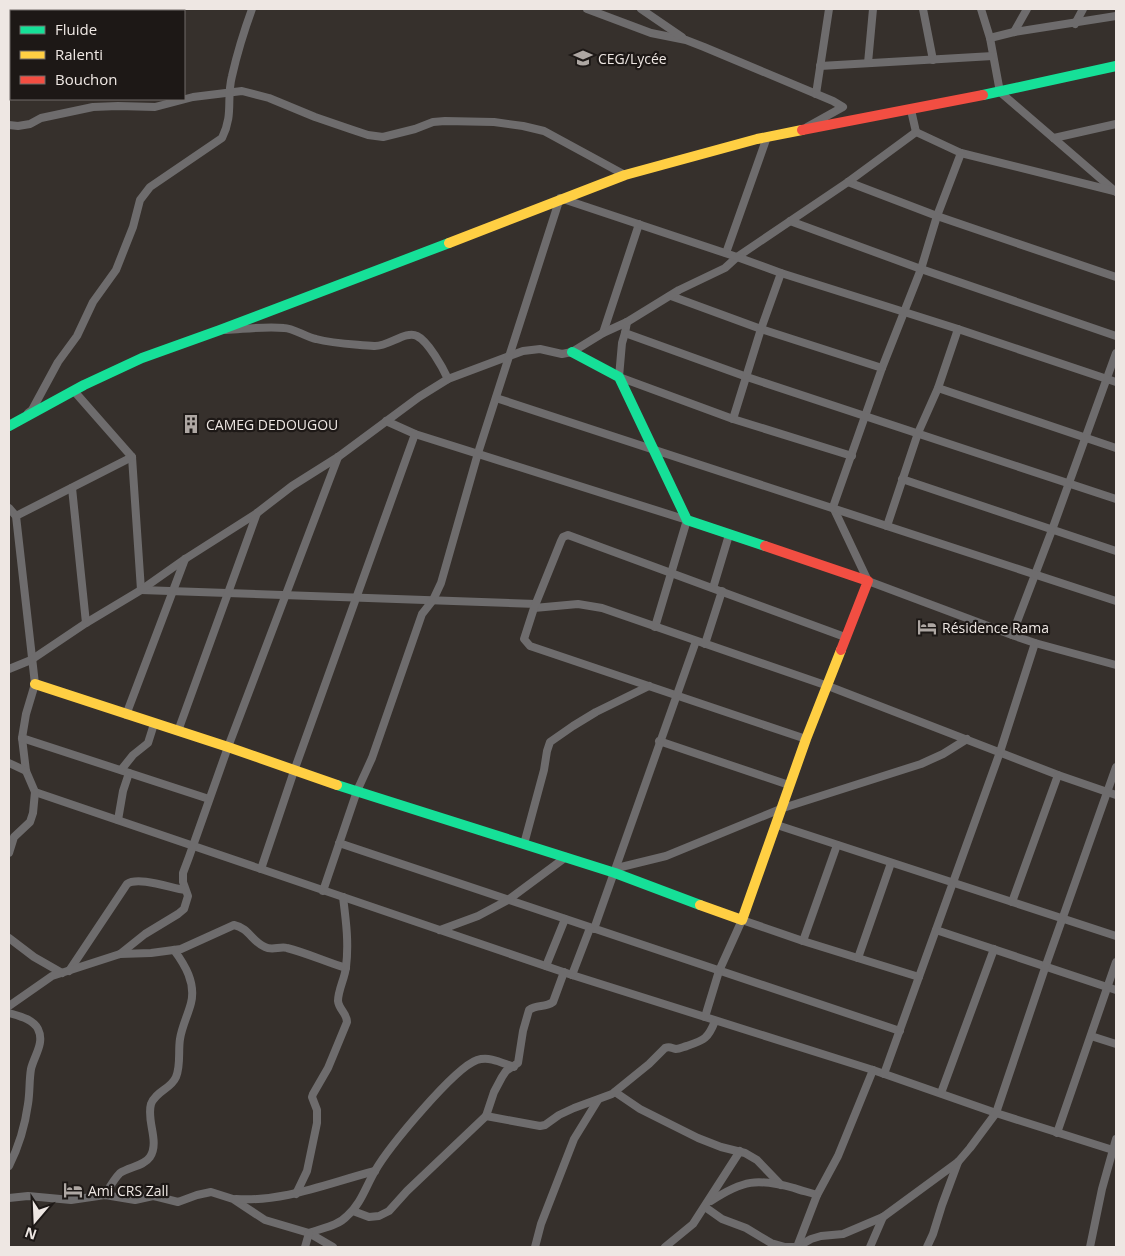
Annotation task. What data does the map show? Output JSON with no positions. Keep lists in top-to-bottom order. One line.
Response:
{"places":{"school or university":["CEG/Lycée"],"building":["CAMEG DEDOUGOU"],"hotel":["Résidence Rama","Ami CRS Zall"]},"legend":["Fluide","Ralenti","Bouchon"],"north":"bottom"}
